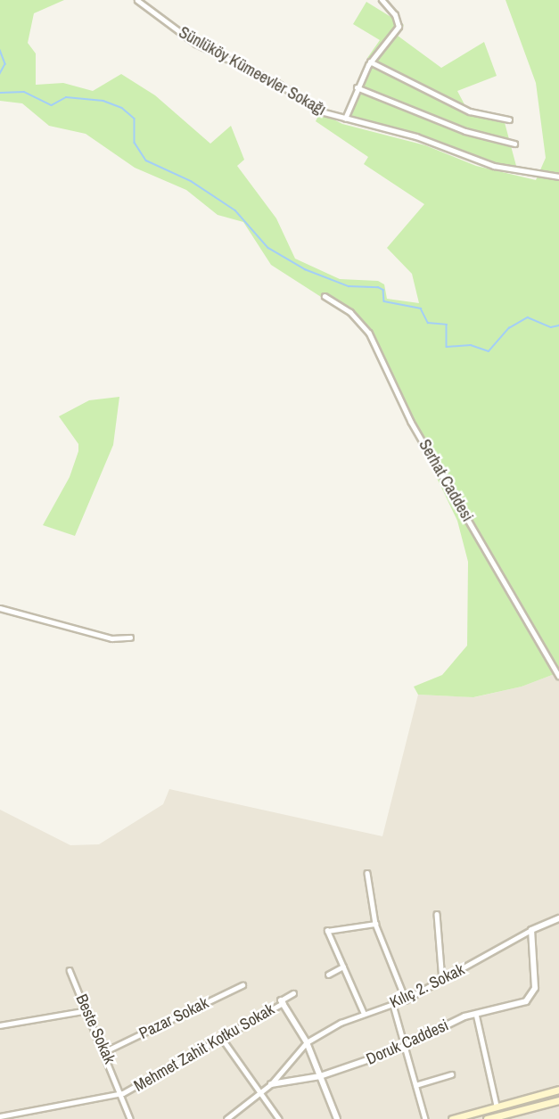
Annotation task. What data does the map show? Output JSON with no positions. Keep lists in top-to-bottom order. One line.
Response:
{"streets":{"street":["Sünlüköy Kümeevler Sokağı","Serhat Caddesi","Kılıç 2. Sokak","Pazar Sokak","Beste Sokak","Doruk Caddesi","Mehmet Zahit Kotku Sokak"]},"crossings":[["Kılıç 2. Sokak","Doruk Caddesi"],["Pazar Sokak","Beste Sokak"],["Beste Sokak","Mehmet Zahit Kotku Sokak"]]}
